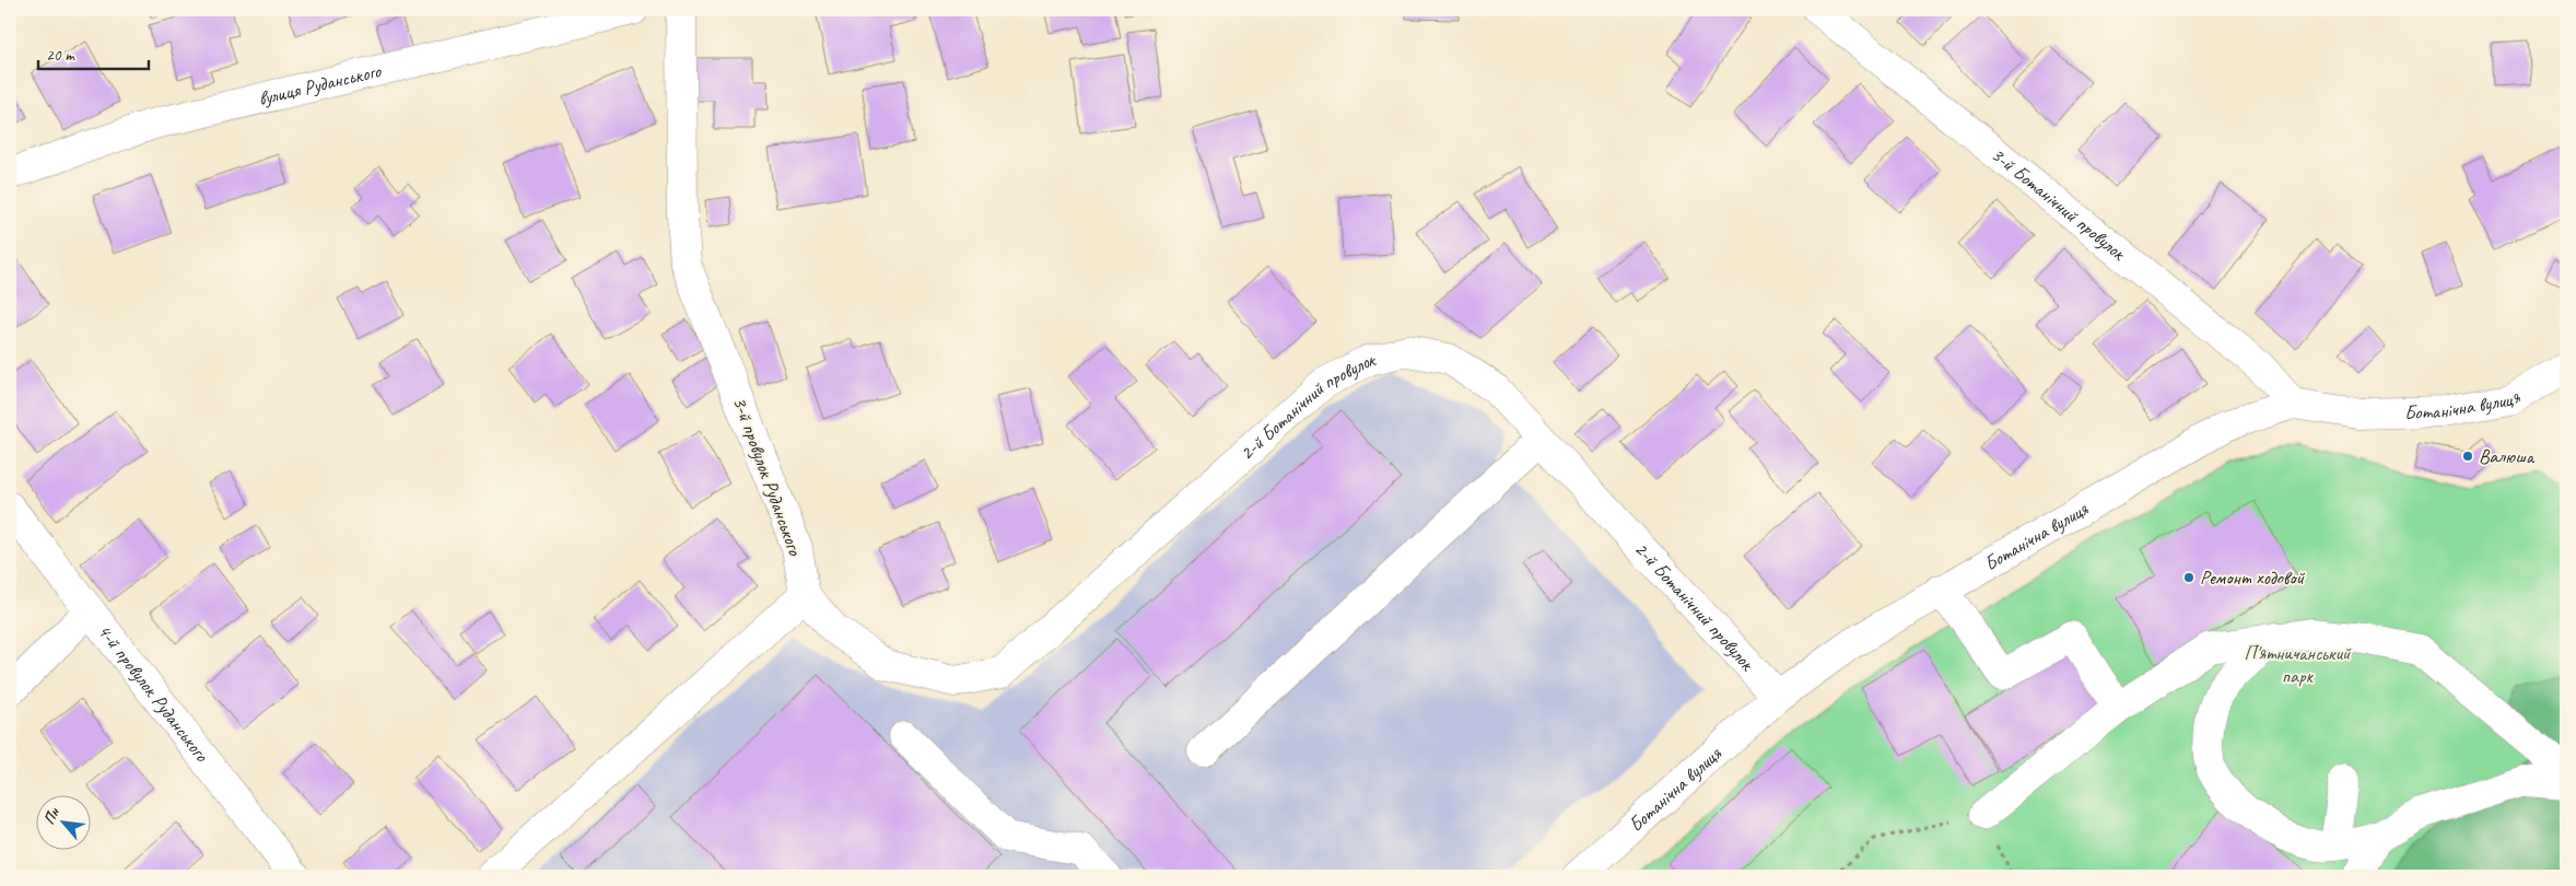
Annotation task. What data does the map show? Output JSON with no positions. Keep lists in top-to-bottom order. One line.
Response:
{"streets":{"street":["вулиця Руданського","3-й Ботанічний провулок","Ботанічна вулиця","2-й Ботанічний провулок","3-й провулок Руданського","4-й провулок Руданського"]},"crossings":[["3-й Ботанічний провулок","Ботанічна вулиця"],["Ботанічна вулиця","2-й Ботанічний провулок"],["2-й Ботанічний провулок","3-й провулок Руданського"]],"parks":["П'ятничанський парк"],"places":["Валюша","Ремонт ходовой"],"scale_bar":"20 m","north":"top left"}
